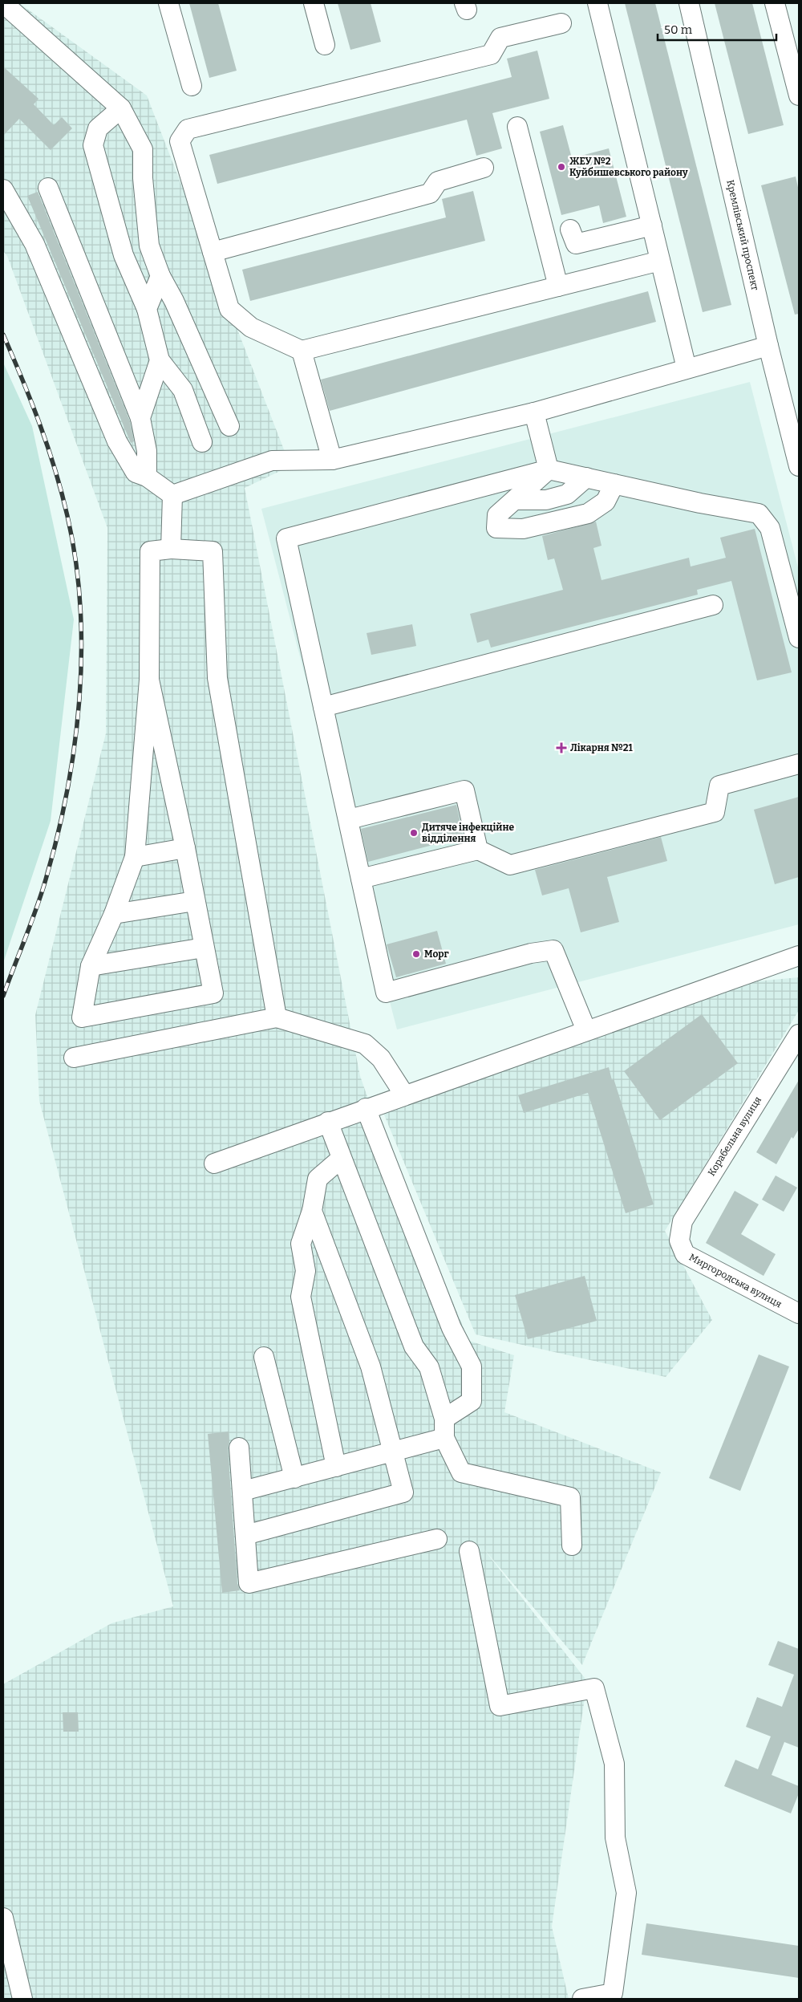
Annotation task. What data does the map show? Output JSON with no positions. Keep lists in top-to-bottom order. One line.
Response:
{"streets":{"street":["Кремлівський проспект","Корабельна вулиця","Миргородська вулиця"]},"crossings":[["Корабельна вулиця","Миргородська вулиця"]],"places":{"other":["ЖЕУ №2 Куйбишевського району","Дитяче інфекційне відділення","Морг"],"health":["Лікарня №21"]},"scale_bar":"50 m"}
